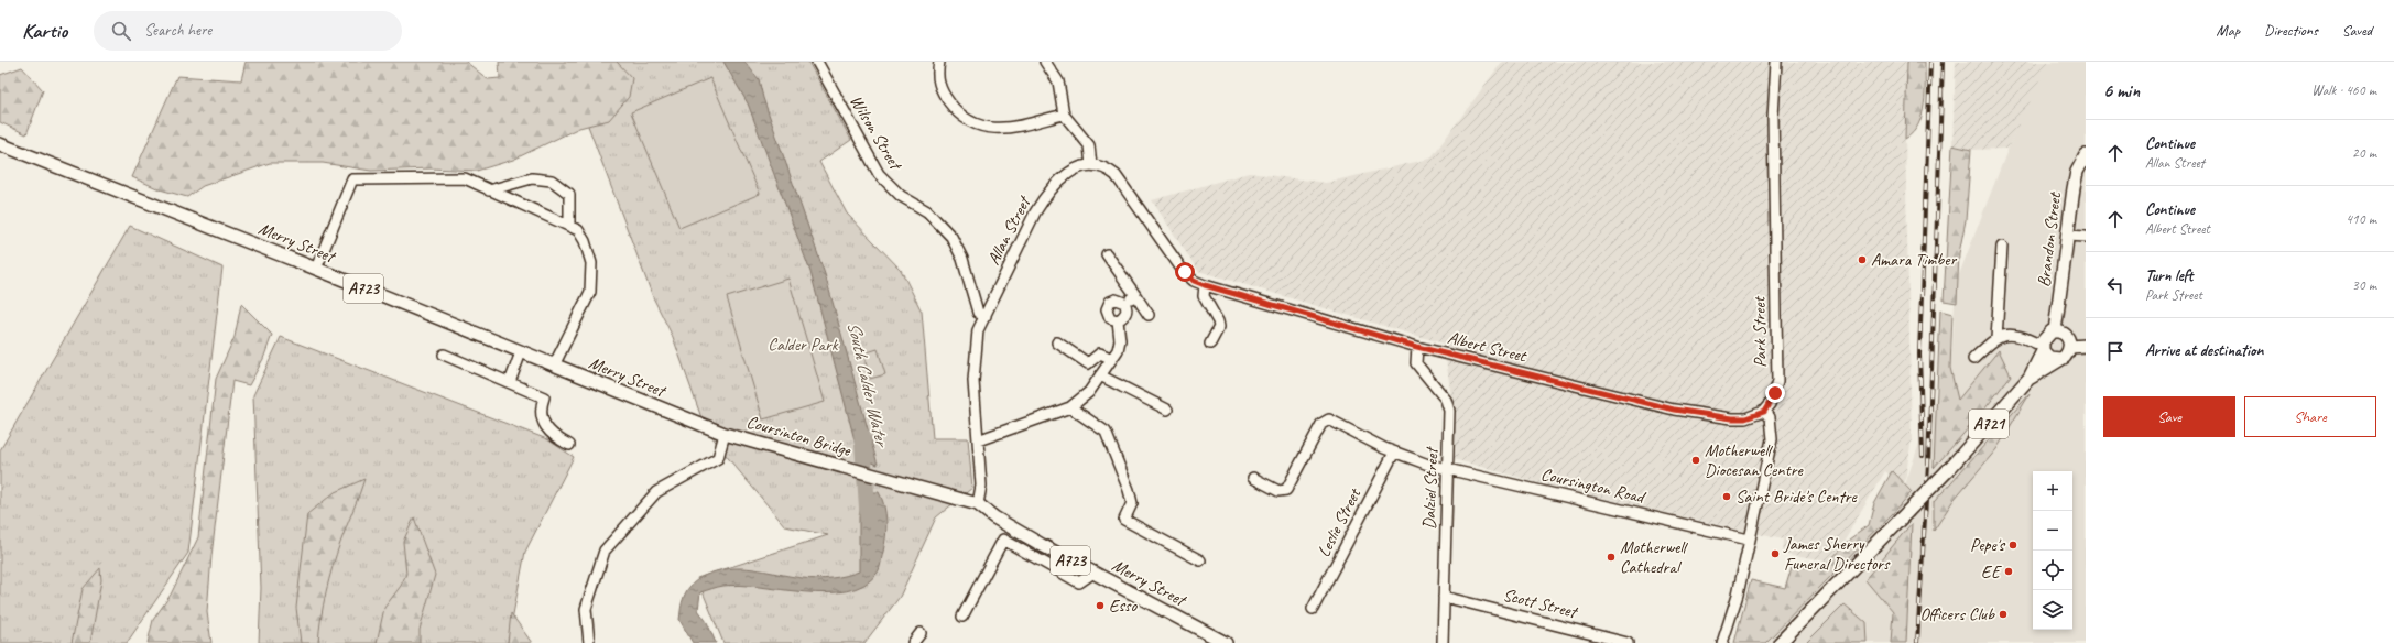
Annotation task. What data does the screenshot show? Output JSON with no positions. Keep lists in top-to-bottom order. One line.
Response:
{"streets":{"main road":["Brandon Street","Merry Street","A723","A721","Coursinton Bridge"],"street":["Wilson Street","Allan Street","Park Street","Albert Street","Coursington Road","Dalziel Street","Leslie Street","Scott Street"]},"crossings":[["Wilson Street","Allan Street"],["Allan Street","Merry Street"],["Brandon Street","A721"],["Merry Street","Coursinton Bridge"],["Park Street","Albert Street"],["Albert Street","Dalziel Street"],["Coursington Road","Dalziel Street"],["Coursington Road","Leslie Street"],["Dalziel Street","Scott Street"]],"water":["South Calder Water"],"parks":["Calder Park"],"places":["Amara Timber","Motherwell Diocesan Centre","Saint Bride's Centre","Pepe's","James Sherry Funeral Directors","Motherwell Cathedral","EE","Esso","Officers Club"],"page":{"header":"Kartio","search":"Search here","nav":["Map","Directions","Saved"],"heading":["6 min","Walk · 460 m"],"list":[["Continue","Allan Street","20 m"],["Continue","Albert Street","410 m"],["Turn left","Park Street","30 m"],"Arrive at destination"],"buttons":["Save","Share"],"map_buttons":["+","−"]}}
